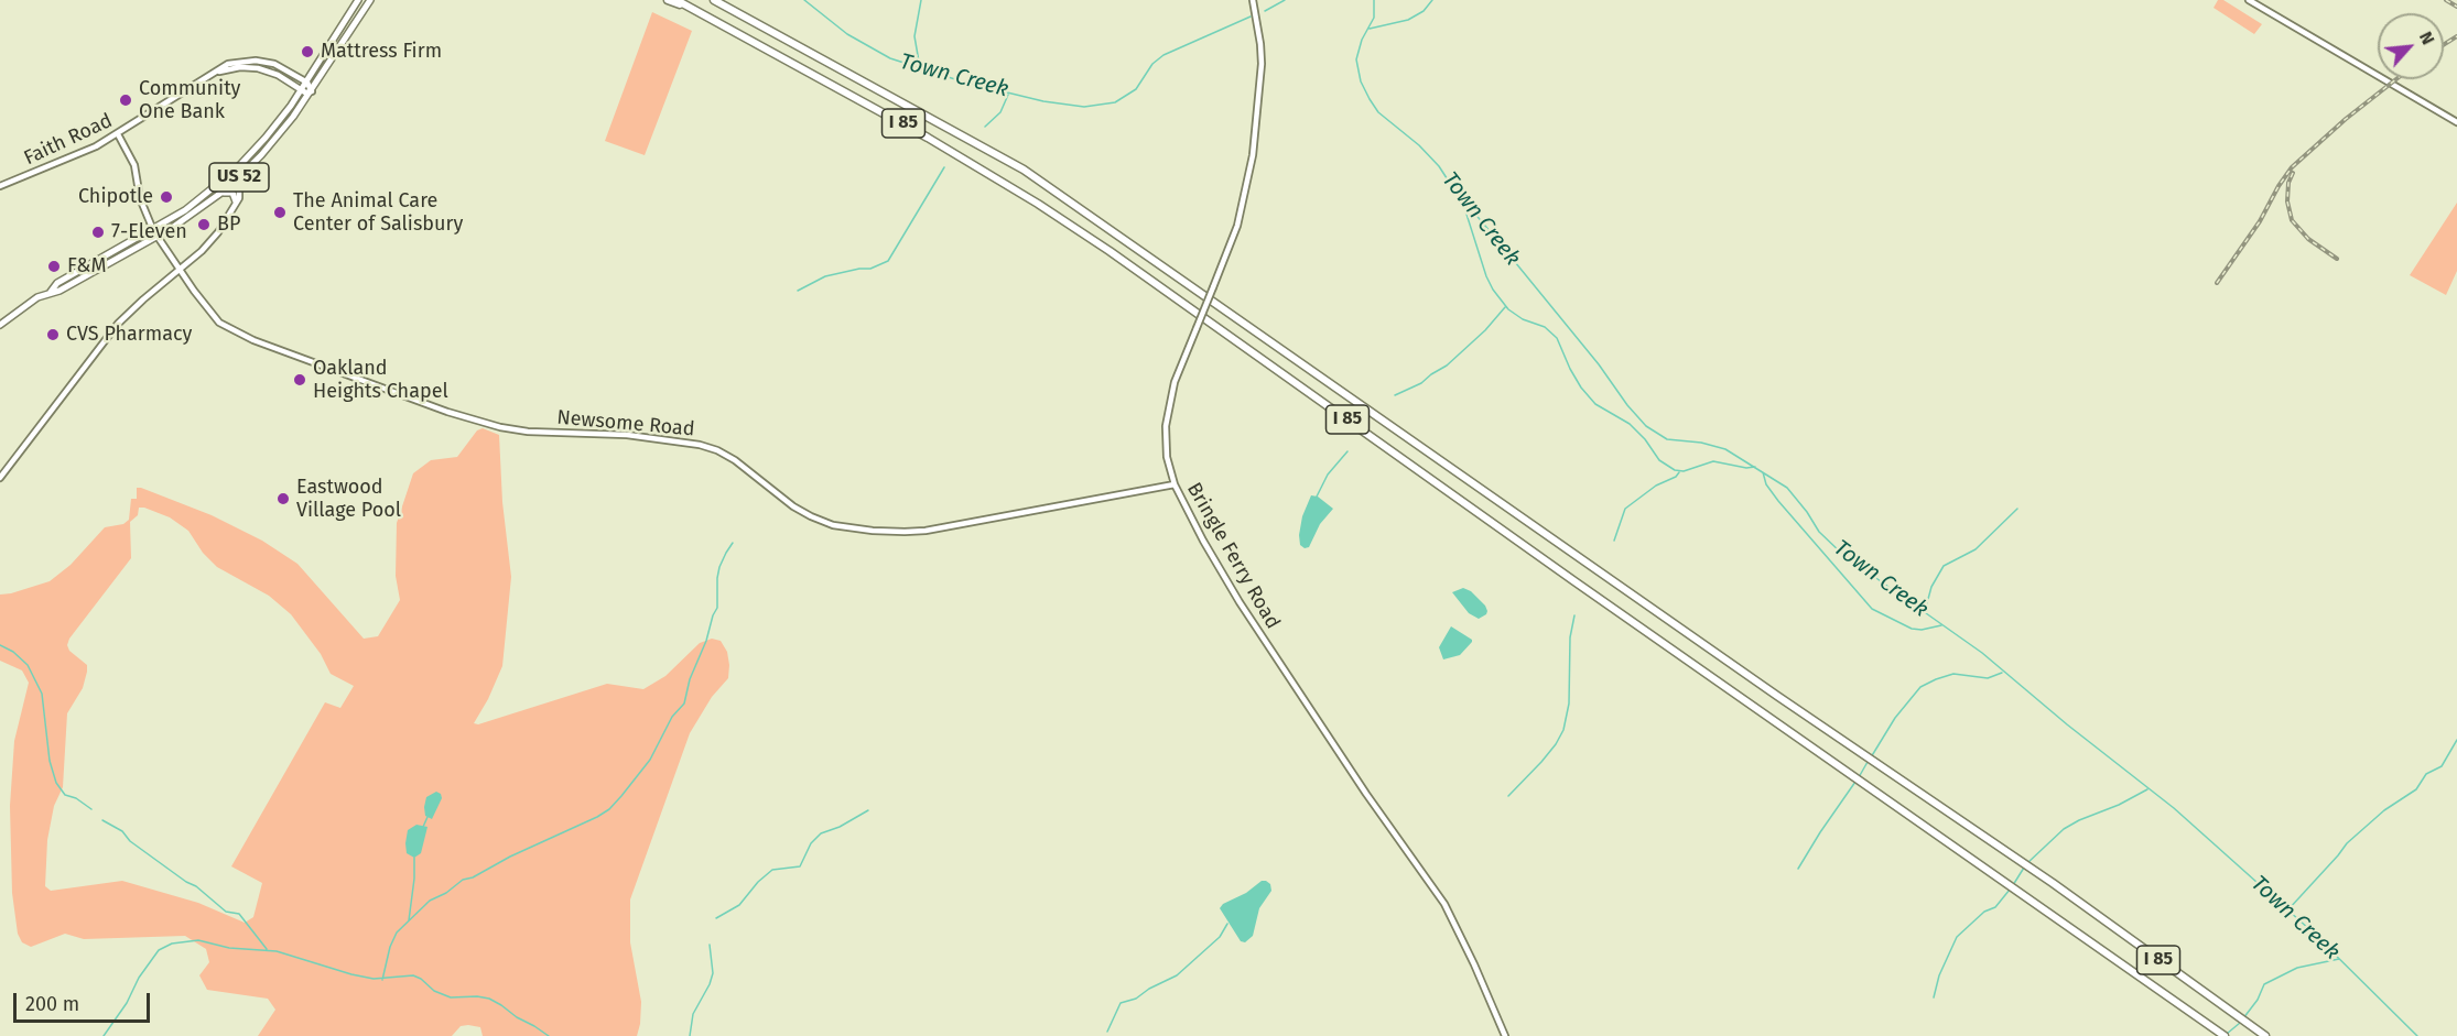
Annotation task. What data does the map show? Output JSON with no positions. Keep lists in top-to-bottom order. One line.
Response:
{"streets":{"highway":["I 85"],"main road":["US 52"],"street":["Faith Road","Newsome Road","Bringle Ferry Road"]},"crossings":[["Faith Road","US 52"],["Faith Road","Newsome Road"],["US 52","Newsome Road"],["Newsome Road","Bringle Ferry Road"]],"water":["Town Creek"],"places":["Mattress Firm","Community One Bank","Chipotle","The Animal Care Center of Salisbury","BP","7-Eleven","F&M","CVS Pharmacy","Oakland Heights Chapel","Eastwood Village Pool"],"scale_bar":"200 m","north":"top right"}
